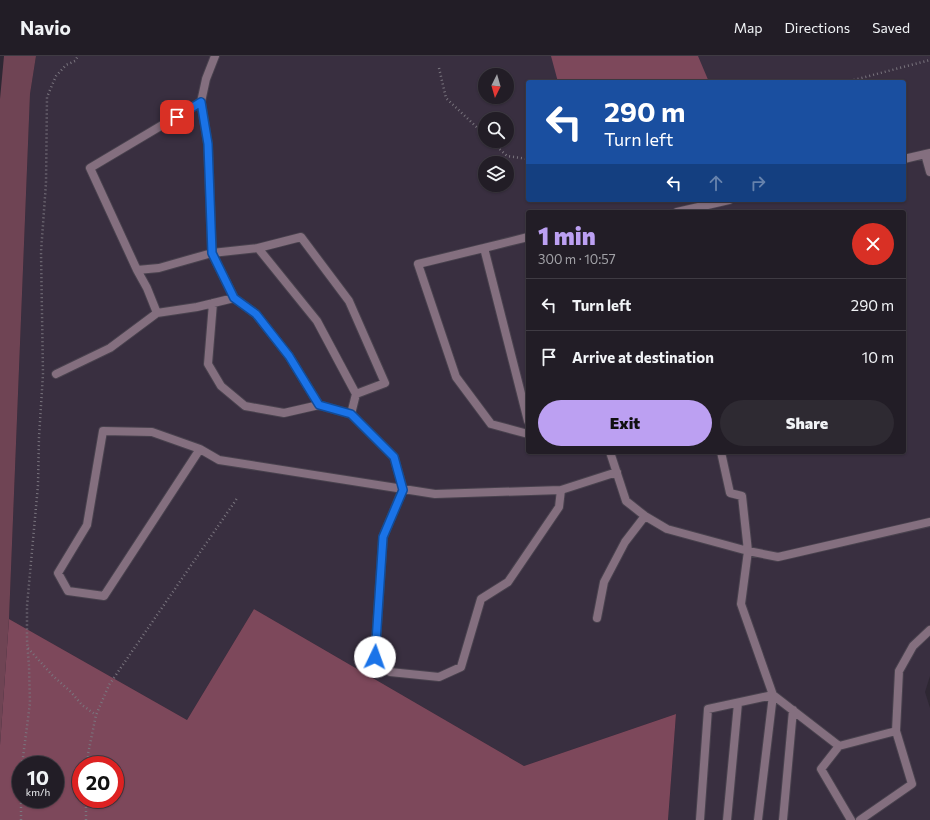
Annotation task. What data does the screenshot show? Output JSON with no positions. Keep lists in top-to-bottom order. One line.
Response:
{"north":"bottom","page":{"header":"Navio","nav":["Map","Directions","Saved"],"turn":["290 m","Turn left"],"heading":["1 min","300 m · 10:57"],"list":[{"name":"Turn left","value":"290 m"},{"name":"Arrive at destination","value":"10 m"}],"buttons":["Exit","Share"],"speed":"10 km/h","limit":"20"}}
